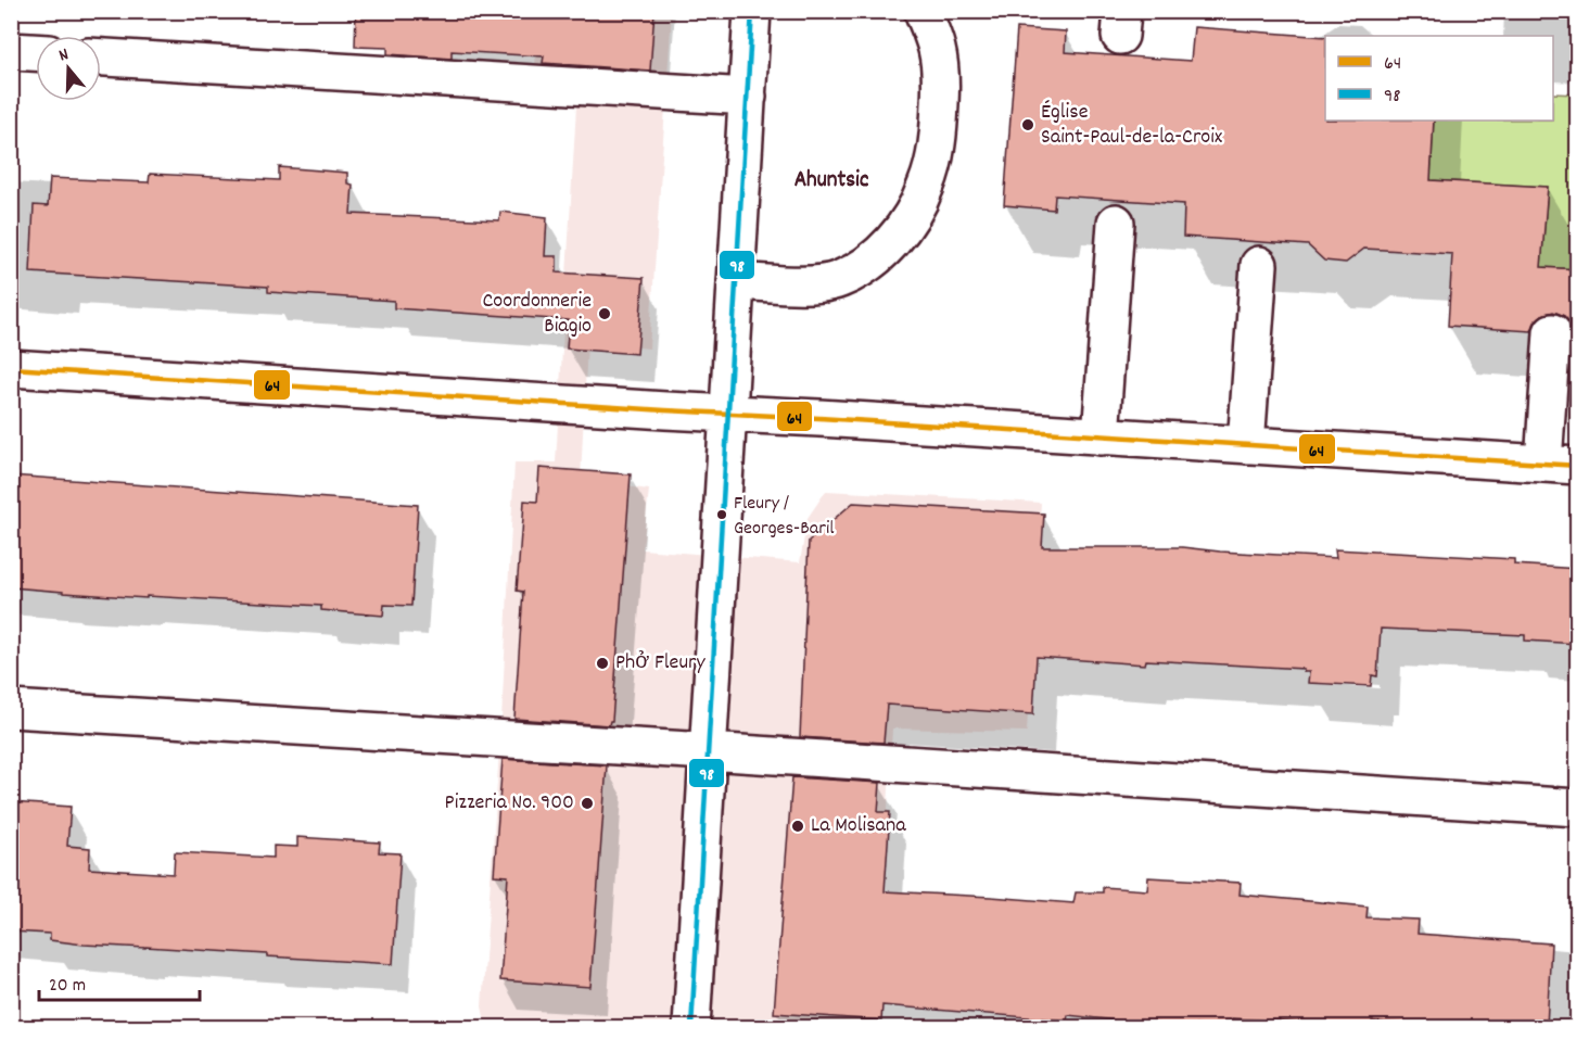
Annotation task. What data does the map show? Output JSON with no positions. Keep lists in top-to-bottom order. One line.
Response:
{"districts":["Ahuntsic"],"places":["Église Saint-Paul-de-la-Croix","Coordonnerie Biagio","Fleury / Georges-Baril","Phở Fleury","Pizzeria No. 900","La Molisana"],"lines":["transit line 98","transit line 64"],"legend":["64","98"],"scale_bar":"20 m","north":"top"}
